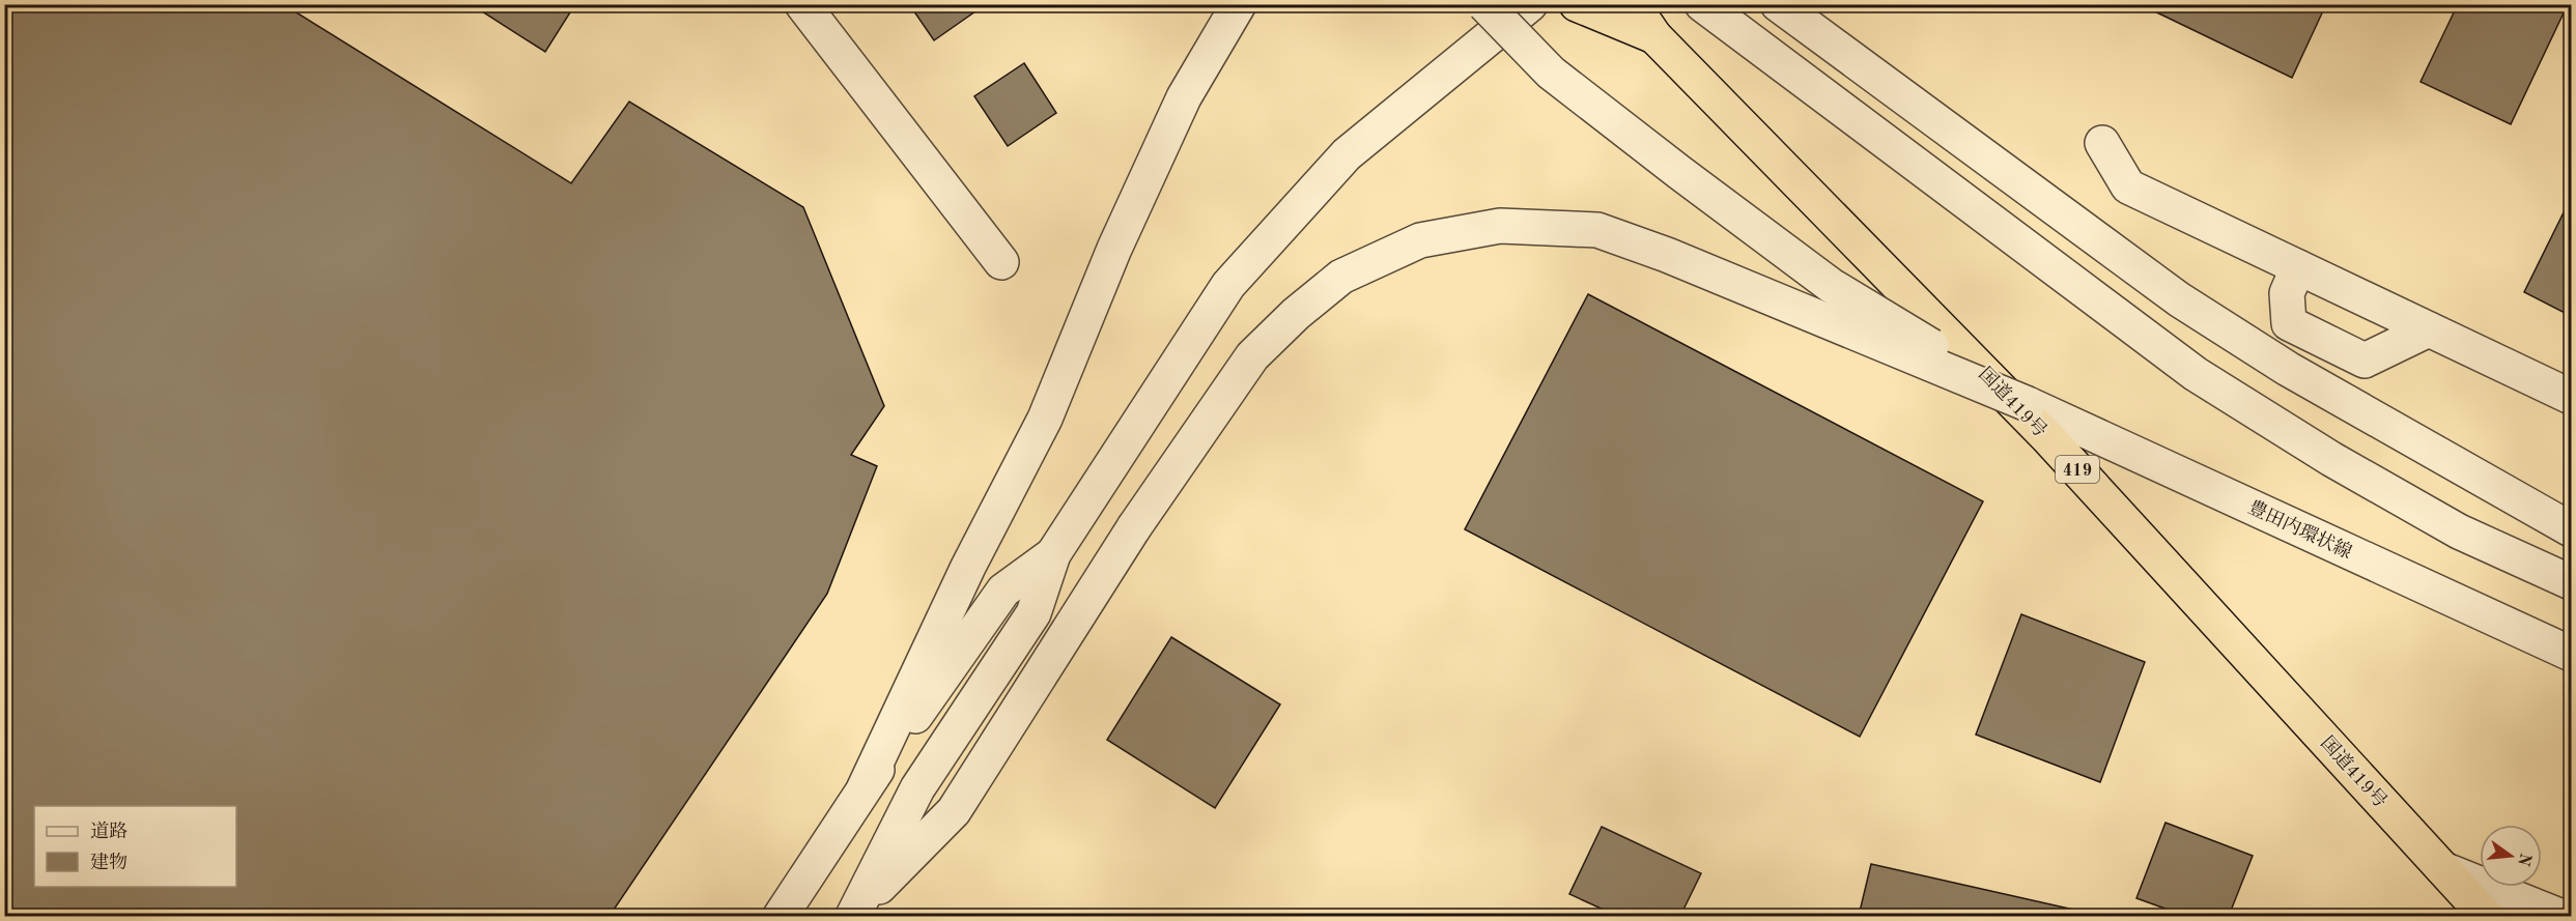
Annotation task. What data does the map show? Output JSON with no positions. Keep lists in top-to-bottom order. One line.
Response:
{"streets":{"highway":["国道419号","419"],"street":["豊田内環状線"]},"legend":["道路","建物"],"north":"right"}
